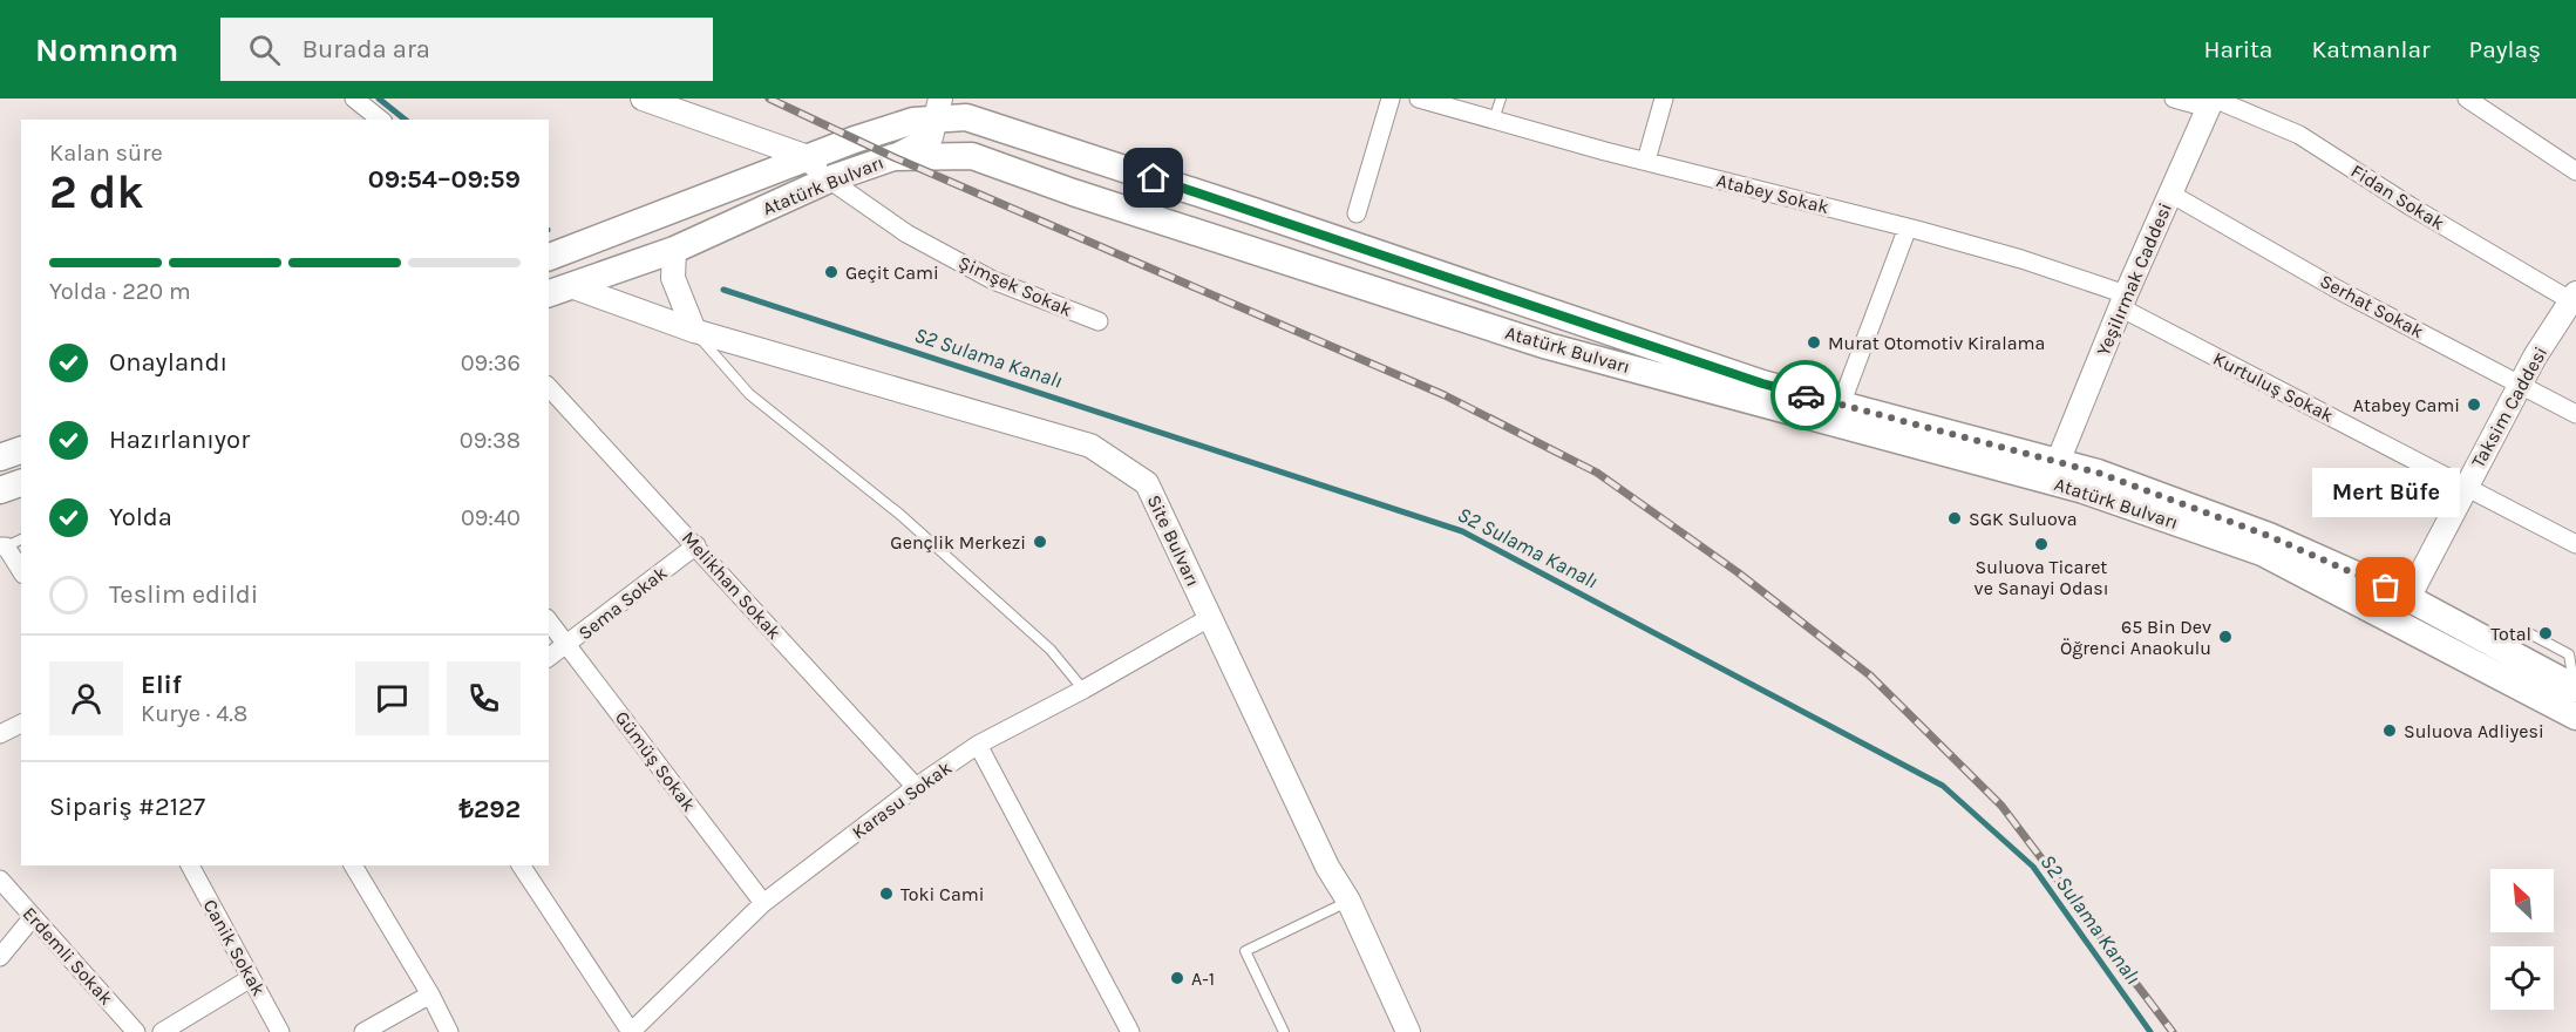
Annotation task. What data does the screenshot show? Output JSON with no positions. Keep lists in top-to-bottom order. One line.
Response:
{"streets":{"main road":["Atatürk Bulvarı"],"street":["Atabey Sokak","Fidan Sokak","Yeşilırmak Caddesi","Şimşek Sokak","Serhat Sokak","Kurtuluş Sokak","Taksim Caddesi","Site Bulvarı","Melikhan Sokak","Sema Sokak","Gümüş Sokak","Karasu Sokak","Canik Sokak","Erdemli Sokak"]},"crossings":[["Atatürk Bulvarı","Yeşilırmak Caddesi"],["Atatürk Bulvarı","Şimşek Sokak"],["Atatürk Bulvarı","Taksim Caddesi"],["Atatürk Bulvarı","Site Bulvarı"],["Atabey Sokak","Yeşilırmak Caddesi"],["Atabey Sokak","Kurtuluş Sokak"],["Fidan Sokak","Yeşilırmak Caddesi"],["Fidan Sokak","Taksim Caddesi"],["Yeşilırmak Caddesi","Serhat Sokak"],["Yeşilırmak Caddesi","Kurtuluş Sokak"],["Serhat Sokak","Taksim Caddesi"],["Kurtuluş Sokak","Taksim Caddesi"],["Site Bulvarı","Karasu Sokak"],["Melikhan Sokak","Sema Sokak"],["Melikhan Sokak","Karasu Sokak"],["Sema Sokak","Gümüş Sokak"],["Gümüş Sokak","Karasu Sokak"]],"water":["S2 Sulama Kanalı"],"places":["Geçit Cami","Murat Otomotiv Kiralama","Atabey Cami","SGK Suluova","Gençlik Merkezi","Suluova Ticaret ve Sanayi Odası","Mert Büfe","Total","65 Bin Dev Öğrenci Anaokulu","Suluova Adliyesi","Toki Cami","A-1"],"north":"top left","page":{"header":"Nomnom","search":"Burada ara","nav":["Harita","Katmanlar","Paylaş"],"heading":["2 dk","Kalan süre","09:54–09:59"],"panel":["Elif","Kurye · 4.8","Sipariş #2127","₺292"],"bar":"Yolda · 220 m","list":[["Onaylandı","09:36"],["Hazırlanıyor","09:38"],["Yolda","09:40"],"Teslim edildi"],"bubble":"Mert Büfe"}}
